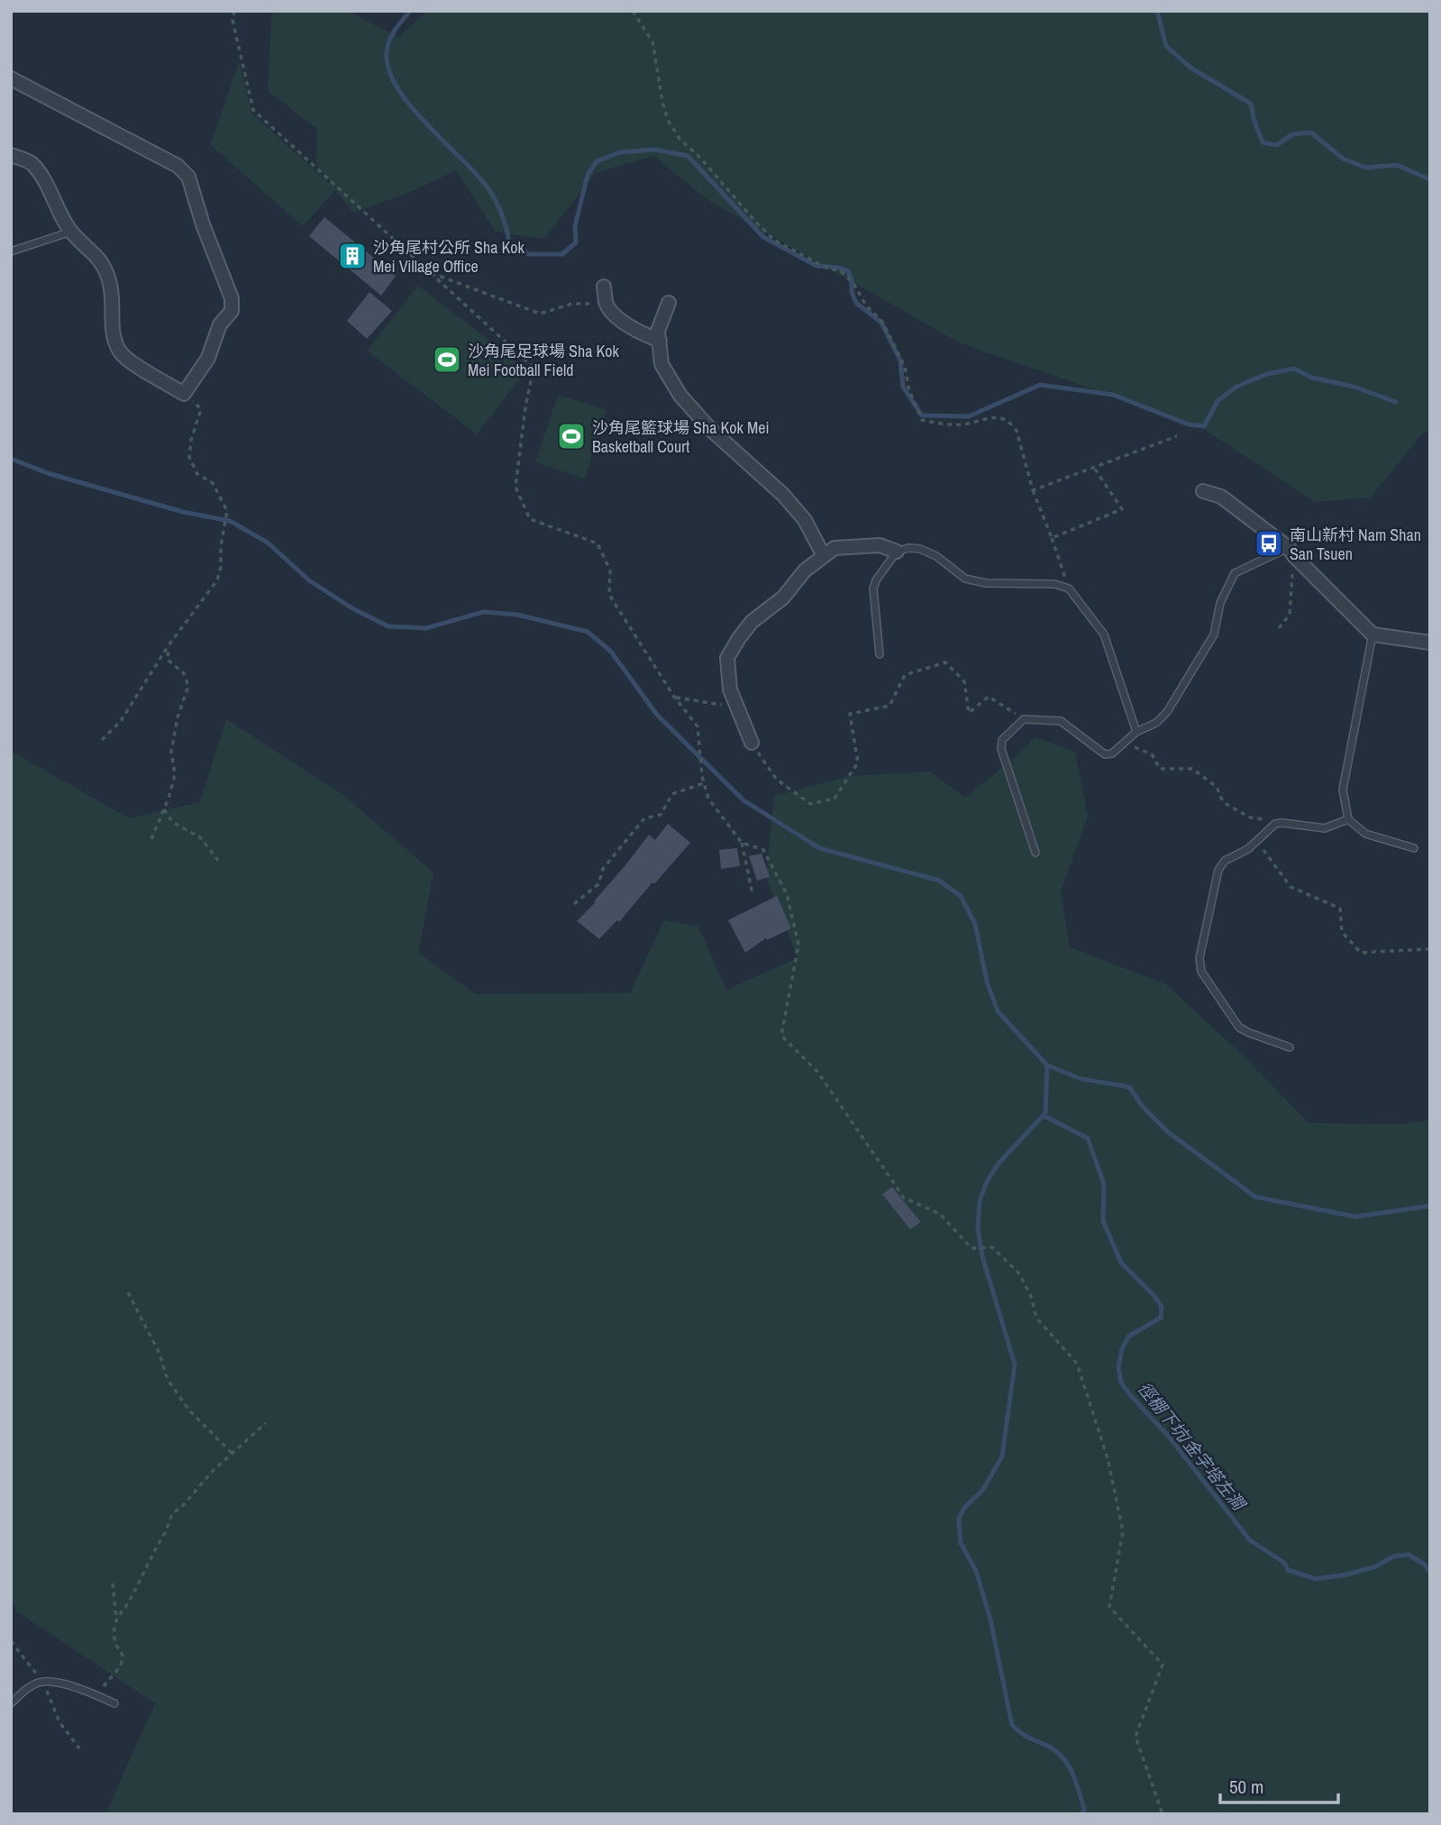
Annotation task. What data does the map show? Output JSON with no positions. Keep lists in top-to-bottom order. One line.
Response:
{"water":["徑棚下坑/金字塔左澗"],"places":{"building":["沙角尾村公所 Sha Kok Mei Village Office"],"sports":["沙角尾足球場 Sha Kok Mei Football Field","沙角尾籃球場 Sha Kok Mei Basketball Court"],"bus stop":["南山新村 Nam Shan San Tsuen"]},"scale_bar":"50 m"}
